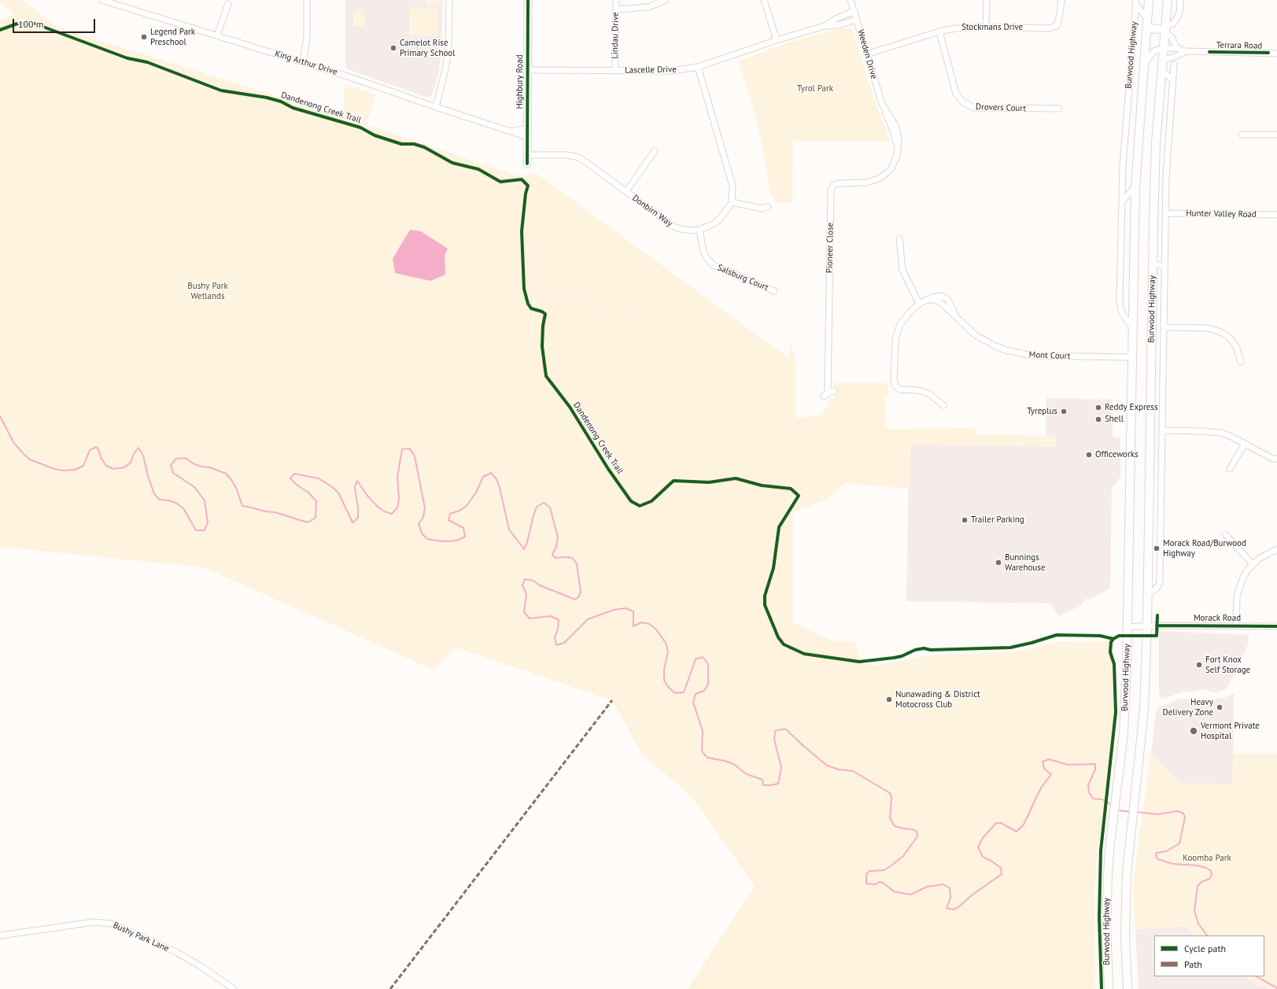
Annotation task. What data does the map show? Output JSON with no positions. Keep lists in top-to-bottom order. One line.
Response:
{"streets":{"highway":["Burwood Highway"],"main road":["Highbury Road"],"street":["Stockmans Drive","Lindau Drive","Terrara Road","Weeden Drive","King Arthur Drive","Lascelle Drive","Drovers Court","Donbirn Way","Hunter Valley Road","Pioneer Close","Salsburg Court","Mont Court","Morack Road","Bushy Park Lane"],"cycle path":["Dandenong Creek Trail"]},"crossings":[["Stockmans Drive","Weeden Drive"],["Stockmans Drive","Drovers Court"],["Lindau Drive","Lascelle Drive"],["Terrara Road","Burwood Highway"],["Weeden Drive","Lascelle Drive"],["Weeden Drive","Pioneer Close"],["Burwood Highway","Hunter Valley Road"],["Burwood Highway","Mont Court"],["Burwood Highway","Morack Road"],["King Arthur Drive","Highbury Road"],["Lascelle Drive","Highbury Road"],["Highbury Road","Donbirn Way"],["Donbirn Way","Salsburg Court"]],"parks":["Tyrol Park","Bushy Park Wetlands","Koomba Park"],"places":["Legend Park Preschool","Camelot Rise Primary School","Reddy Express","Tyreplus","Shell","Officeworks","Trailer Parking","Morack Road/Burwood Highway","Bunnings Warehouse","Fort Knox Self Storage","Nunawading & District Motocross Club","Heavy Delivery Zone","Vermont Private Hospital"],"legend":["Cycle path","Path"],"scale_bar":"100 m"}
